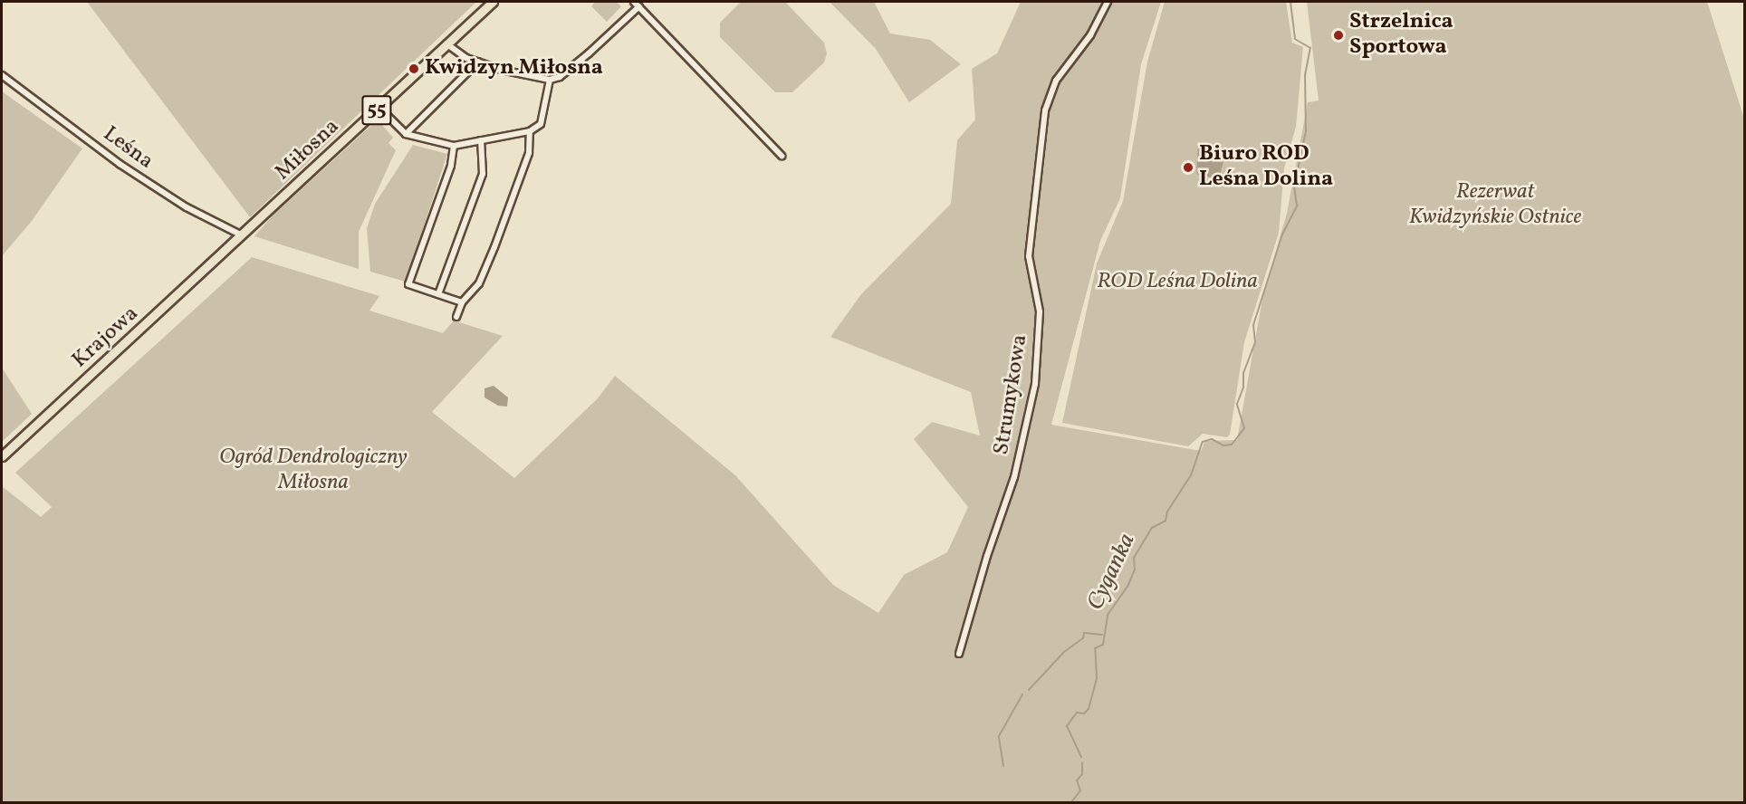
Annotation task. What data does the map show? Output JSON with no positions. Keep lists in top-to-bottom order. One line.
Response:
{"streets":{"main road":["55","Miłosna","Krajowa"],"street":["Leśna","Strumykowa"]},"crossings":[["Leśna","Miłosna"],["Leśna","Krajowa"],["Miłosna","Krajowa"]],"water":["Cyganka"],"parks":["Rezerwat Kwidzyńskie Ostnice","ROD Leśna Dolina","Ogród Dendrologiczny Miłosna"],"places":["Strzelnica Sportowa","Kwidzyn Miłosna","Biuro ROD Leśna Dolina"]}
